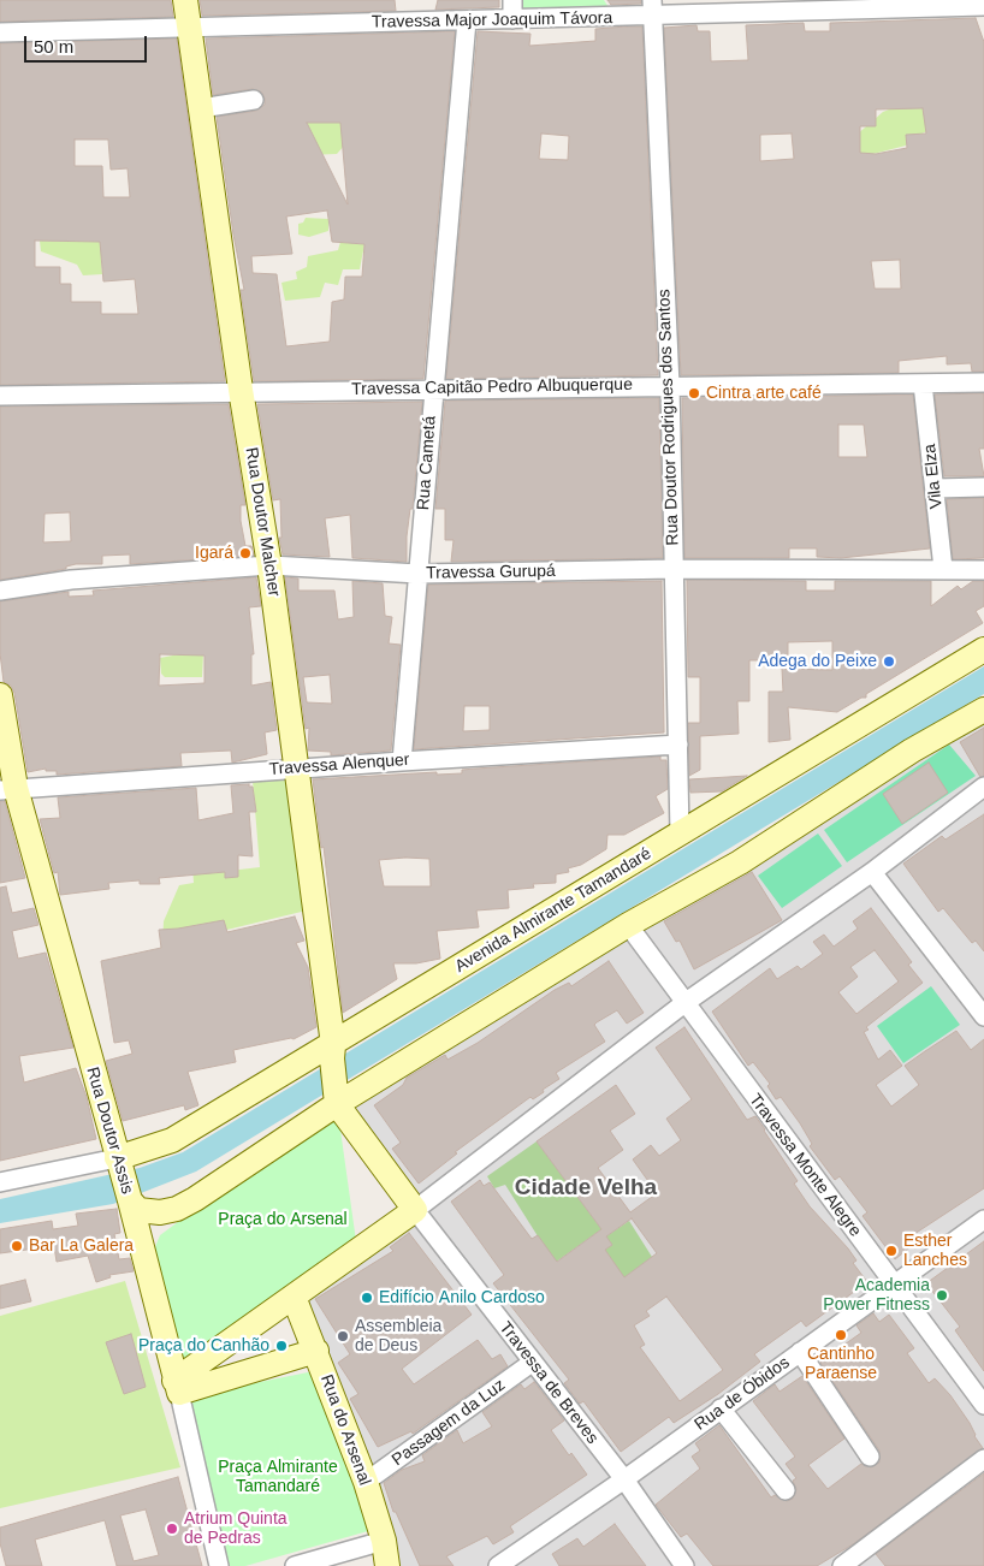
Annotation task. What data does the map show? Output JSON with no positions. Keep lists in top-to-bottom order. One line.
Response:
{"streets":{"street":["Travessa Major Joaquim Távora","Travessa Capitão Pedro Albuquerque","Rua Doutor Rodrigues dos Santos","Rua Cametá","Vila Elza","Rua Doutor Malcher","Travessa Gurupá","Travessa Alenquer","Avenida Almirante Tamandaré","Rua Doutor Assis","Travessa Monte Alegre","Travessa de Breves","Rua de Óbidos","Passagem da Luz","Rua do Arsenal"]},"crossings":[["Travessa Major Joaquim Távora","Rua Doutor Rodrigues dos Santos"],["Travessa Major Joaquim Távora","Rua Cametá"],["Travessa Major Joaquim Távora","Rua Doutor Malcher"],["Travessa Capitão Pedro Albuquerque","Rua Doutor Rodrigues dos Santos"],["Travessa Capitão Pedro Albuquerque","Rua Cametá"],["Travessa Capitão Pedro Albuquerque","Vila Elza"],["Travessa Capitão Pedro Albuquerque","Rua Doutor Malcher"],["Rua Doutor Rodrigues dos Santos","Travessa Gurupá"],["Rua Doutor Rodrigues dos Santos","Travessa Alenquer"],["Rua Doutor Rodrigues dos Santos","Avenida Almirante Tamandaré"],["Rua Cametá","Travessa Gurupá"],["Rua Cametá","Travessa Alenquer"],["Vila Elza","Travessa Gurupá"],["Rua Doutor Malcher","Travessa Gurupá"],["Rua Doutor Malcher","Travessa Alenquer"],["Rua Doutor Malcher","Avenida Almirante Tamandaré"],["Rua Doutor Malcher","Travessa de Breves"],["Travessa Alenquer","Rua Doutor Assis"],["Avenida Almirante Tamandaré","Rua Doutor Assis"],["Avenida Almirante Tamandaré","Travessa de Breves"],["Travessa Monte Alegre","Rua de Óbidos"],["Travessa de Breves","Rua de Óbidos"],["Travessa de Breves","Passagem da Luz"],["Passagem da Luz","Rua do Arsenal"]],"districts":["Cidade Velha"],"parks":["Praça do Arsenal","Praça Almirante Tamandaré"],"places":["Cintra arte café","Igará","Adega do Peixe","Bar La Galera","Esther Lanches","Academia Power Fitness","Edifício Anilo Cardoso","Cantinho Paraense","Assembleia de Deus","Praça do Canhão","Atrium Quinta de Pedras"],"scale_bar":"50 m"}
